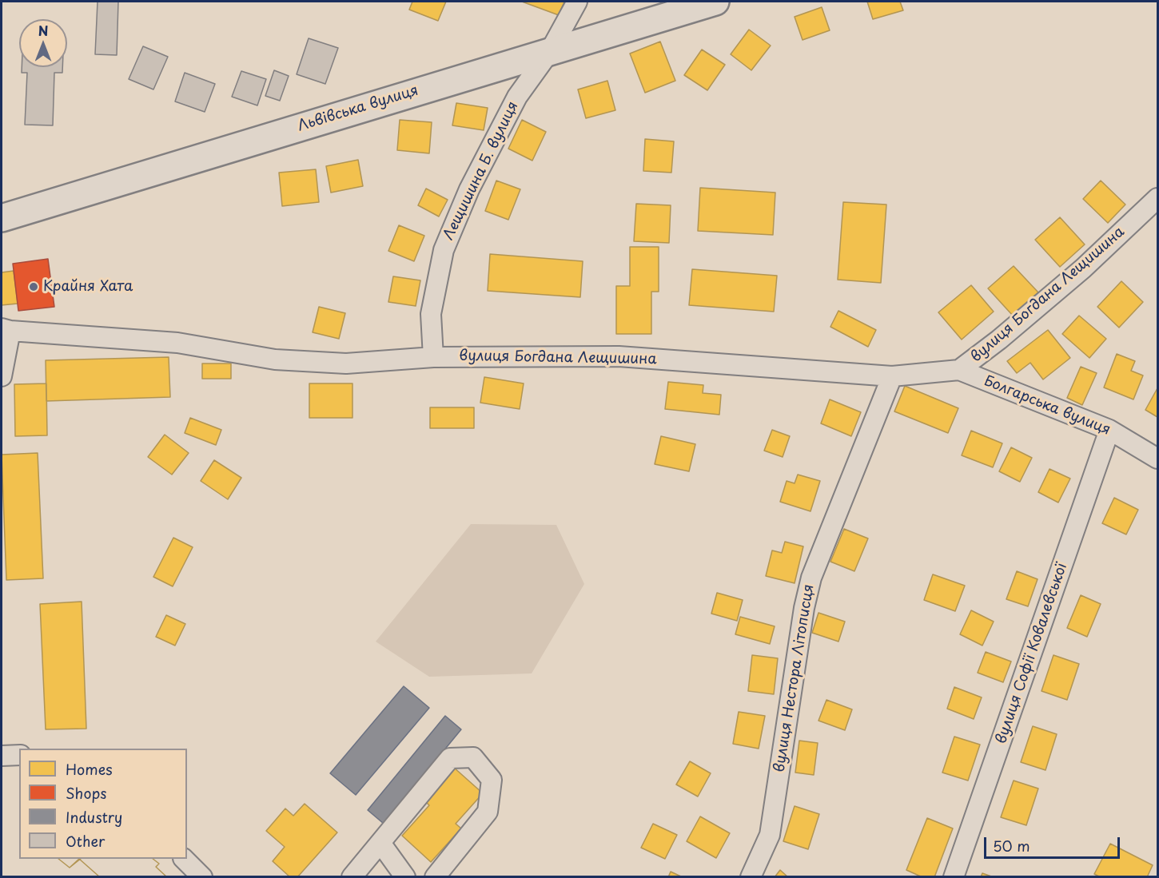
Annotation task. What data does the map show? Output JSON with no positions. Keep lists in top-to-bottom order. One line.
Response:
{"streets":{"main road":["Львівська вулиця"],"street":["Лещишина Б. вулиця","вулиця Богдана Лещишина","Болгарська вулиця","вулиця Софії Ковалевської","вулиця Нестора Літописця"]},"crossings":[["Львівська вулиця","Лещишина Б. вулиця"],["Лещишина Б. вулиця","вулиця Богдана Лещишина"],["вулиця Богдана Лещишина","Болгарська вулиця"],["вулиця Богдана Лещишина","вулиця Нестора Літописця"],["Болгарська вулиця","вулиця Софії Ковалевської"]],"places":["Крайня Хата"],"legend":["Homes","Shops","Industry","Other"],"scale_bar":"50 m","north":"top"}
